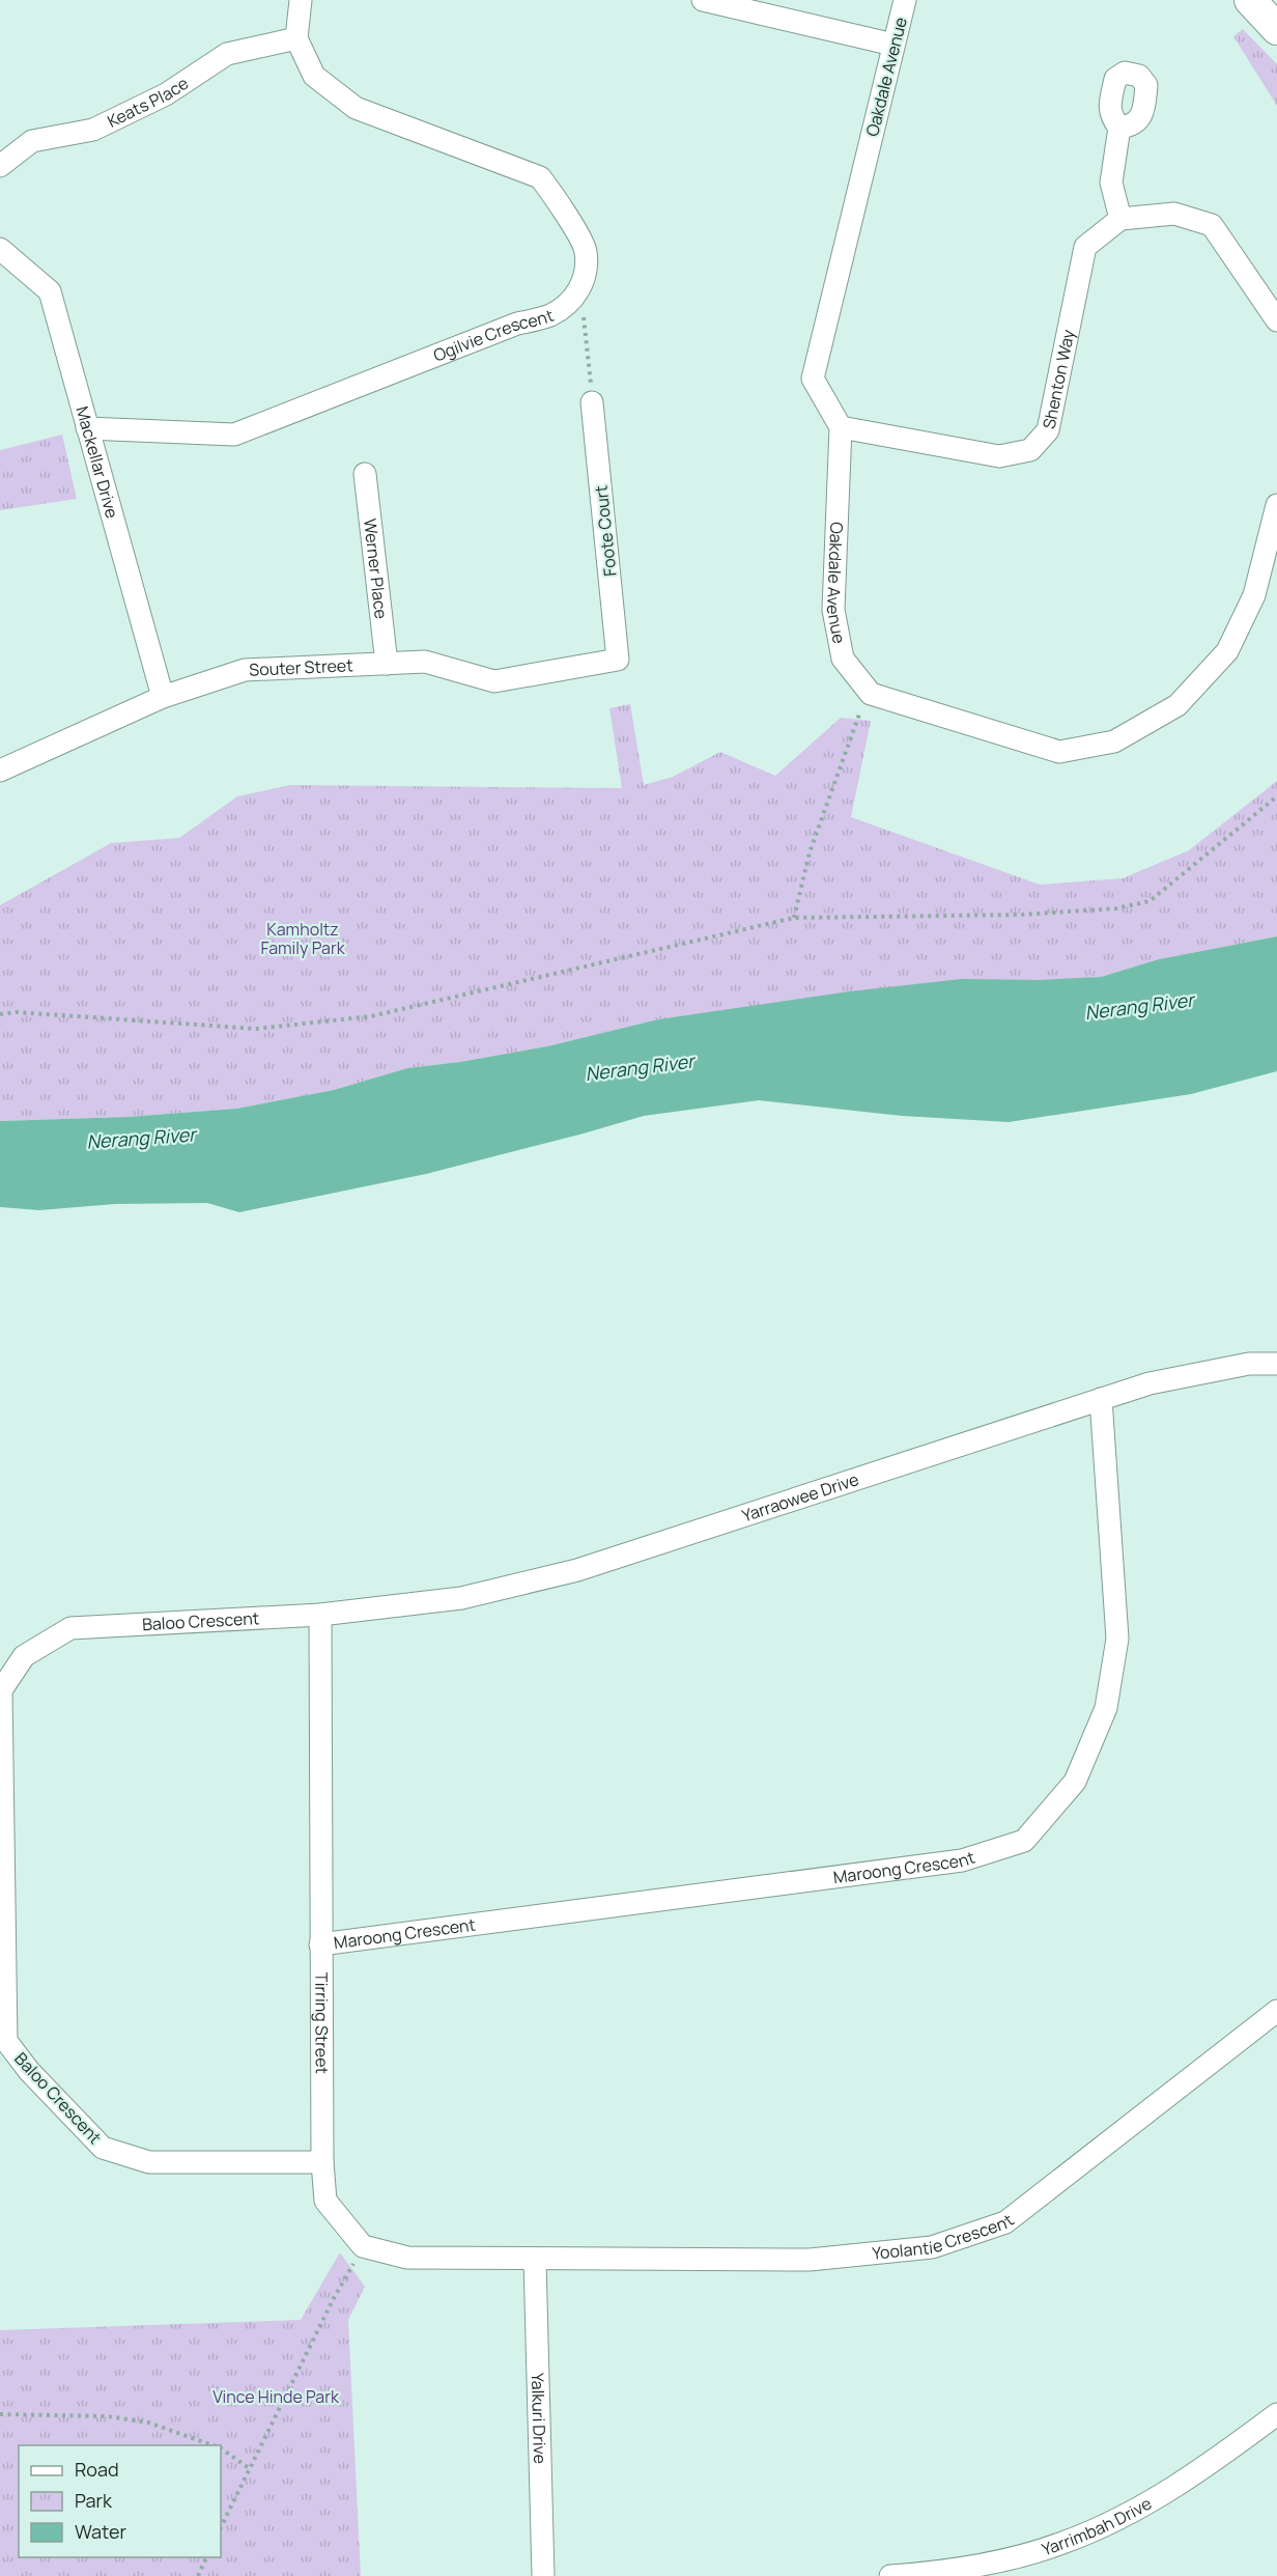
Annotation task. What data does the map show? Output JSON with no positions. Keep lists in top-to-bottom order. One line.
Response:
{"streets":{"street":["Oakdale Avenue","Keats Place","Ogilvie Crescent","Shenton Way","Mackellar Drive","Foote Court","Werner Place","Souter Street","Yarraowee Drive","Baloo Crescent","Maroong Crescent","Tirring Street","Yoolantie Crescent","Yalkuri Drive","Yarrimbah Drive"]},"crossings":[["Oakdale Avenue","Shenton Way"],["Keats Place","Ogilvie Crescent"],["Ogilvie Crescent","Mackellar Drive"],["Mackellar Drive","Souter Street"],["Foote Court","Souter Street"],["Werner Place","Souter Street"],["Yarraowee Drive","Baloo Crescent"],["Yarraowee Drive","Maroong Crescent"],["Yarraowee Drive","Tirring Street"],["Baloo Crescent","Tirring Street"],["Maroong Crescent","Tirring Street"],["Yoolantie Crescent","Yalkuri Drive"]],"water":["Nerang River"],"parks":["Kamholtz Family Park","Vince Hinde Park"],"legend":["Road","Park","Water"]}
